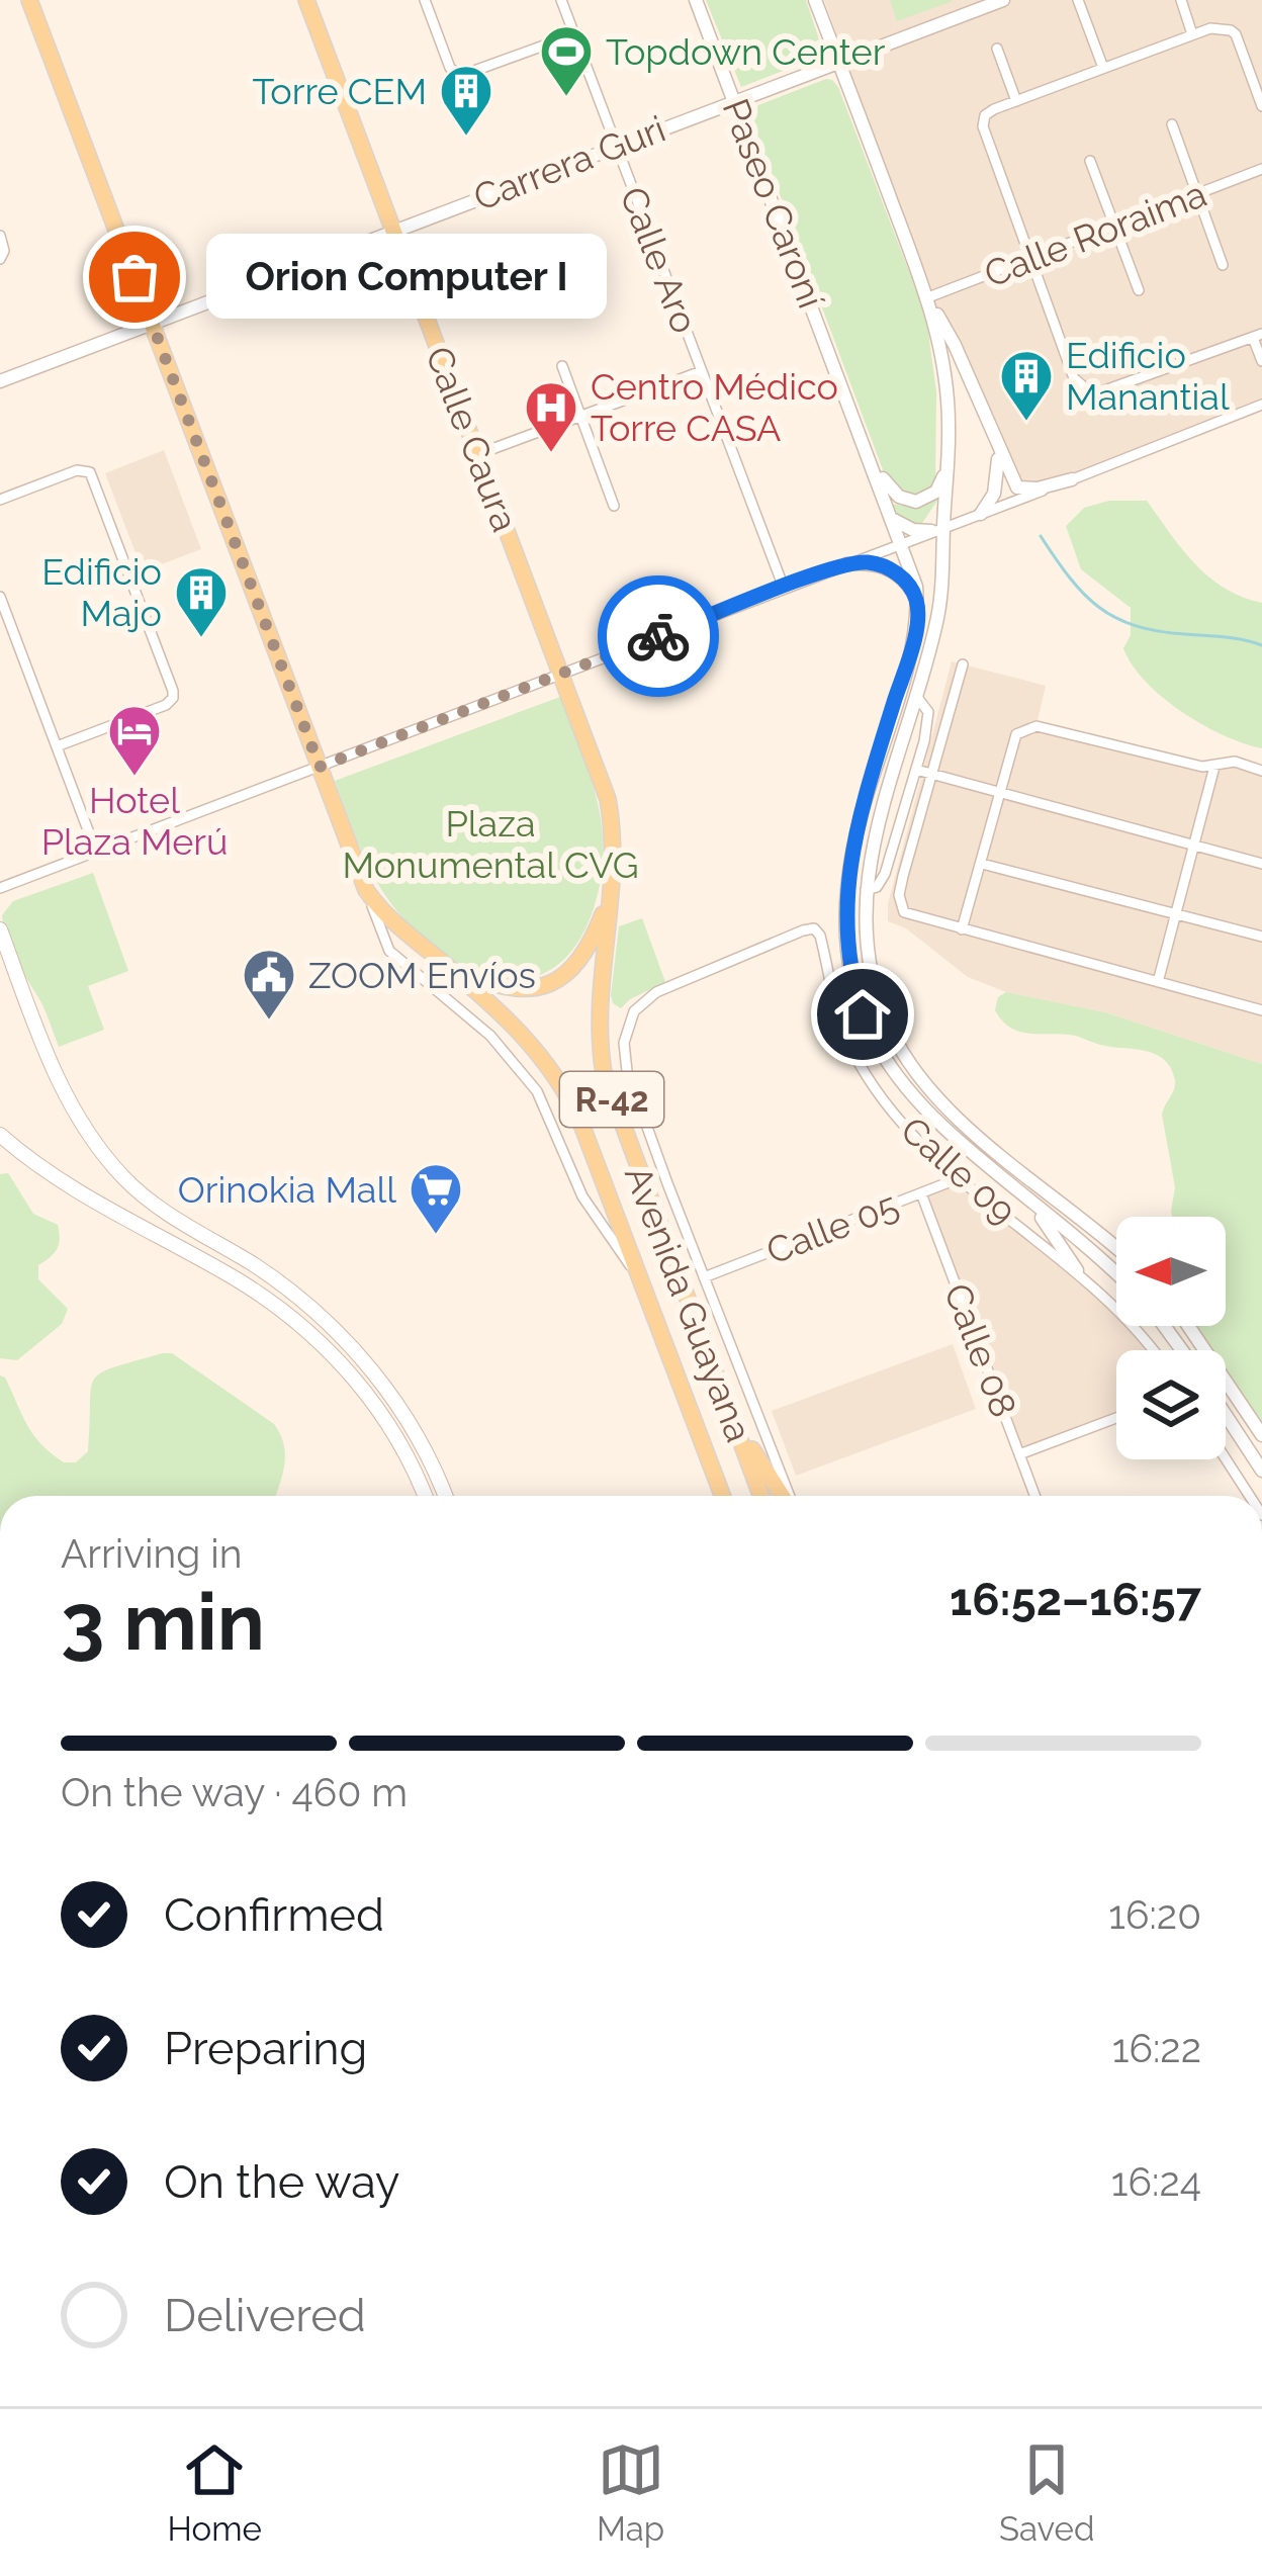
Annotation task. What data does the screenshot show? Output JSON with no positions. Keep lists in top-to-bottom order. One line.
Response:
{"streets":{"main road":["Calle Caura","R-42","Avenida Guayana"],"street":["Carrera Guri","Paseo Caroní","Calle Roraima","Calle Aro","Calle 09","Calle 05","Calle 08"]},"crossings":[["Carrera Guri","Paseo Caroní"],["Carrera Guri","Calle Aro"],["Carrera Guri","Calle Caura"],["Carrera Guri","R-42"],["Calle Caura","R-42"],["Calle Caura","Avenida Guayana"],["R-42","Avenida Guayana"],["Calle 09","Calle 05"],["Calle 05","Calle 08"]],"parks":["Plaza Monumental CVG"],"places":{"sports":["Topdown Center"],"building":["Torre CEM","Edificio Manantial","Edificio Majo"],"other":["Orion Computer I"],"hospital":["Centro Médico Torre CASA"],"hotel":["Hotel Plaza Merú"],"public building":["ZOOM Envíos"],"supermarket":["Orinokia Mall"]},"north":"left","page":{"bubble":"Orion Computer I","heading":["3 min","Arriving in","16:52–16:57"],"bar":"On the way · 460 m","list":[["Confirmed","16:20"],["Preparing","16:22"],["On the way","16:24"],"Delivered"],"tabs":["Home","Map","Saved"]}}
